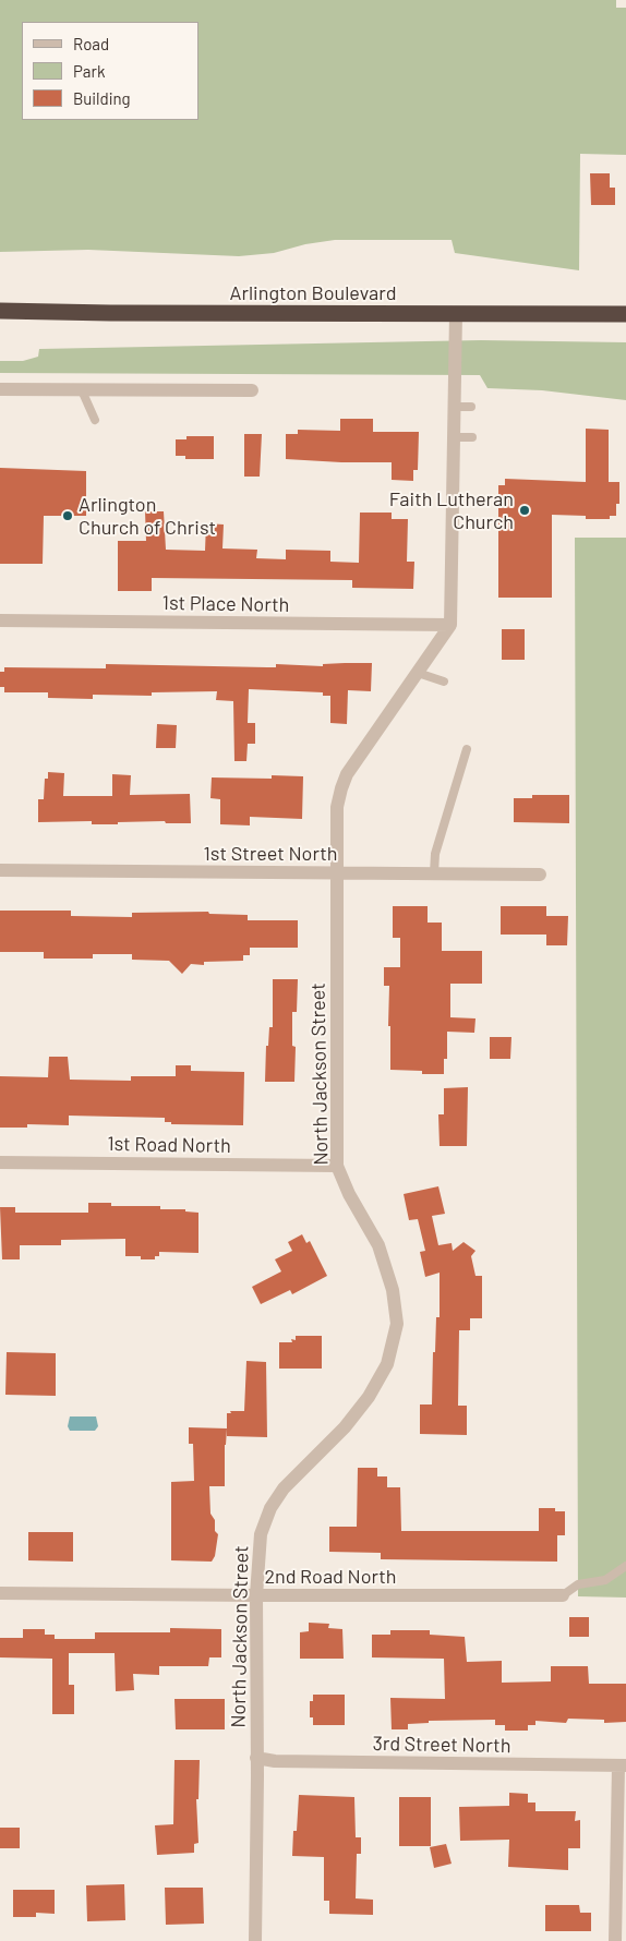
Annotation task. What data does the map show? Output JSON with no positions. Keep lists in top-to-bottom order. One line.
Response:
{"streets":{"highway":["Arlington Boulevard"],"street":["1st Place North","1st Street North","North Jackson Street","1st Road North","2nd Road North","3rd Street North"]},"crossings":[["1st Place North","North Jackson Street"],["1st Street North","North Jackson Street"],["North Jackson Street","1st Road North"],["North Jackson Street","2nd Road North"],["North Jackson Street","3rd Street North"]],"places":["Faith Lutheran Church","Arlington Church of Christ"],"legend":["Road","Park","Building"]}
